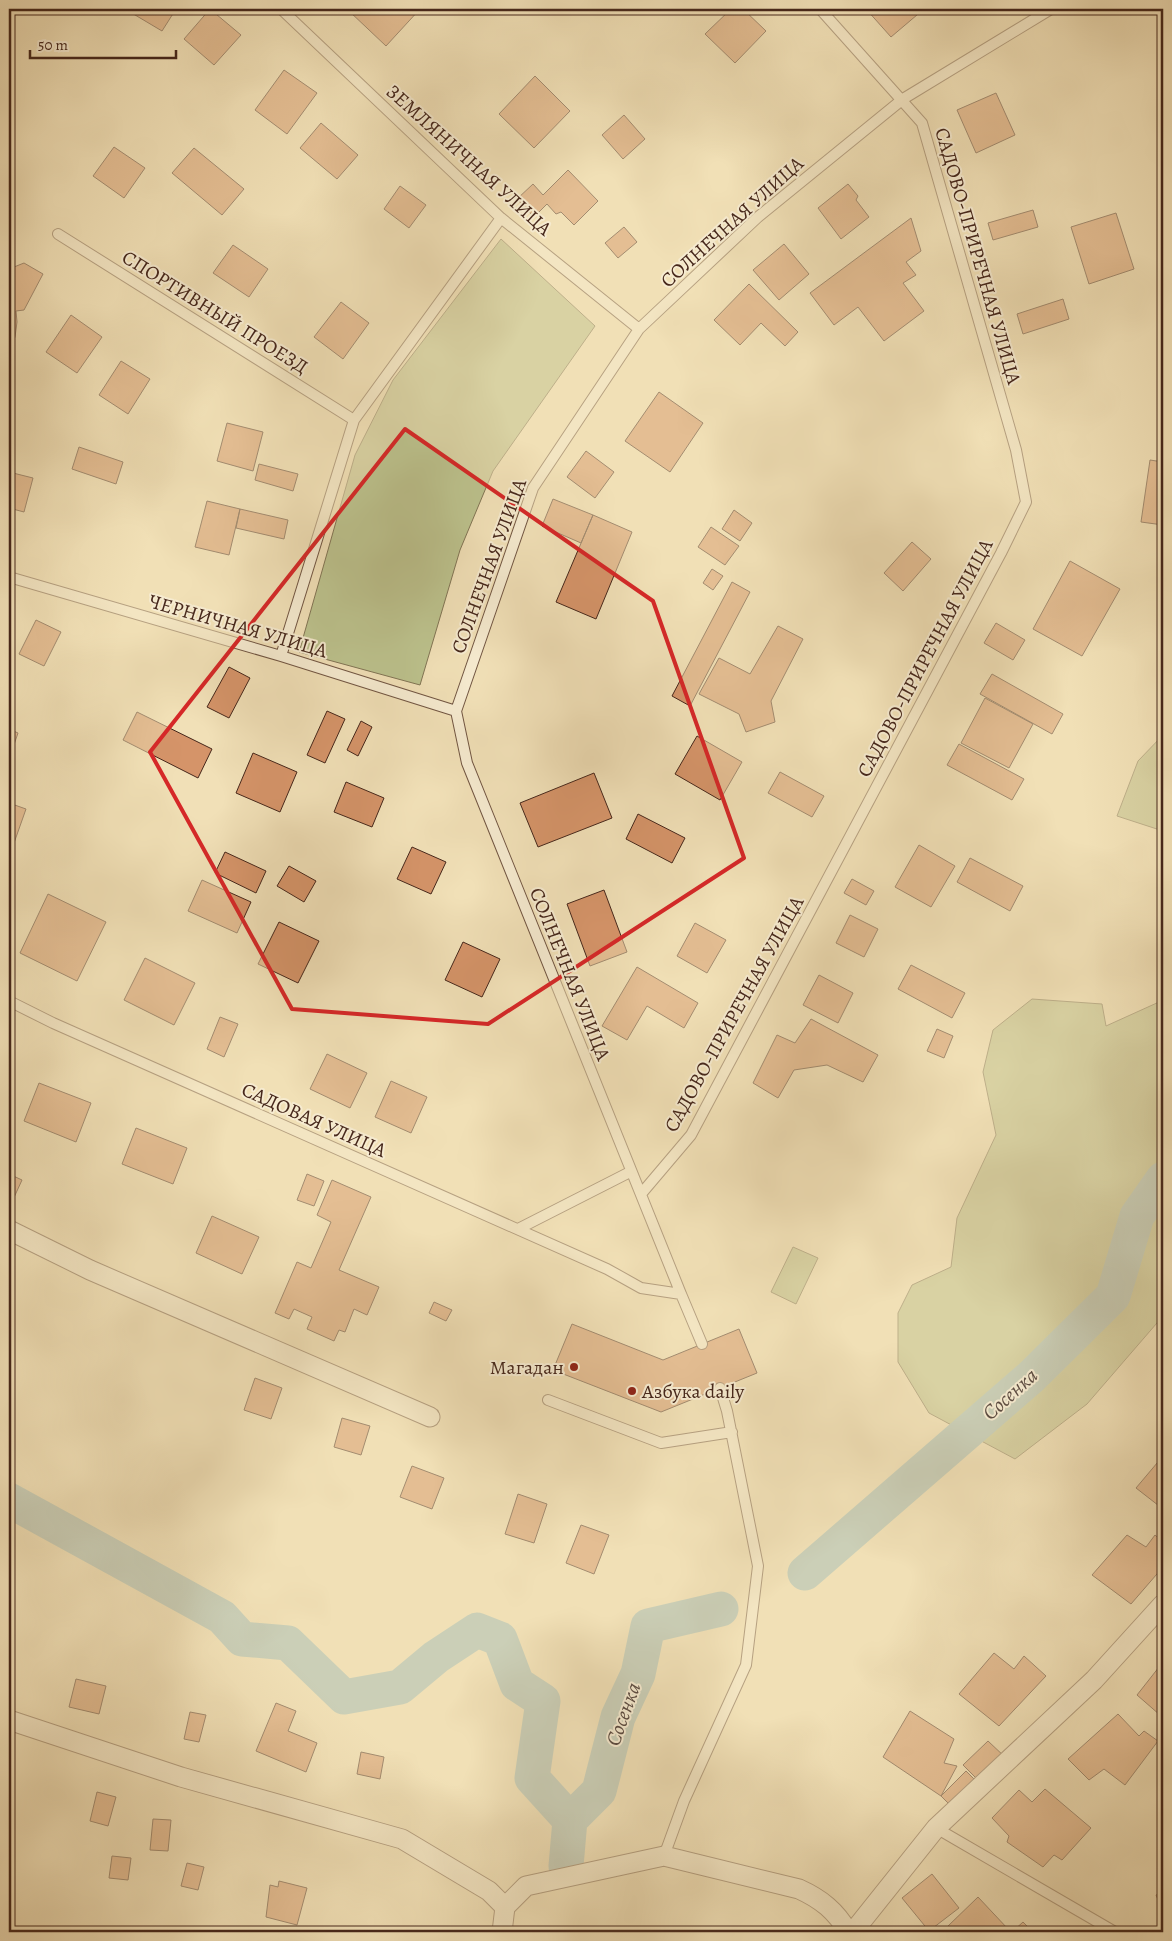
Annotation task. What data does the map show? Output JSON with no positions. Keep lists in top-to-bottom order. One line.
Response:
{"streets":{"lane":["ЗЕМЛЯНИЧНАЯ УЛИЦА","СОЛНЕЧНАЯ УЛИЦА","САДОВО-ПРИРЕЧНАЯ УЛИЦА","СПОРТИВНЫЙ ПРОЕЗД","ЧЕРНИЧНАЯ УЛИЦА","САДОВАЯ УЛИЦА"]},"crossings":[["ЗЕМЛЯНИЧНАЯ УЛИЦА","СОЛНЕЧНАЯ УЛИЦА"],["СОЛНЕЧНАЯ УЛИЦА","САДОВО-ПРИРЕЧНАЯ УЛИЦА"],["СОЛНЕЧНАЯ УЛИЦА","ЧЕРНИЧНАЯ УЛИЦА"],["СОЛНЕЧНАЯ УЛИЦА","САДОВАЯ УЛИЦА"]],"water":["Сосенка"],"places":["Магадан","Азбука daily"],"scale_bar":"50 m"}
